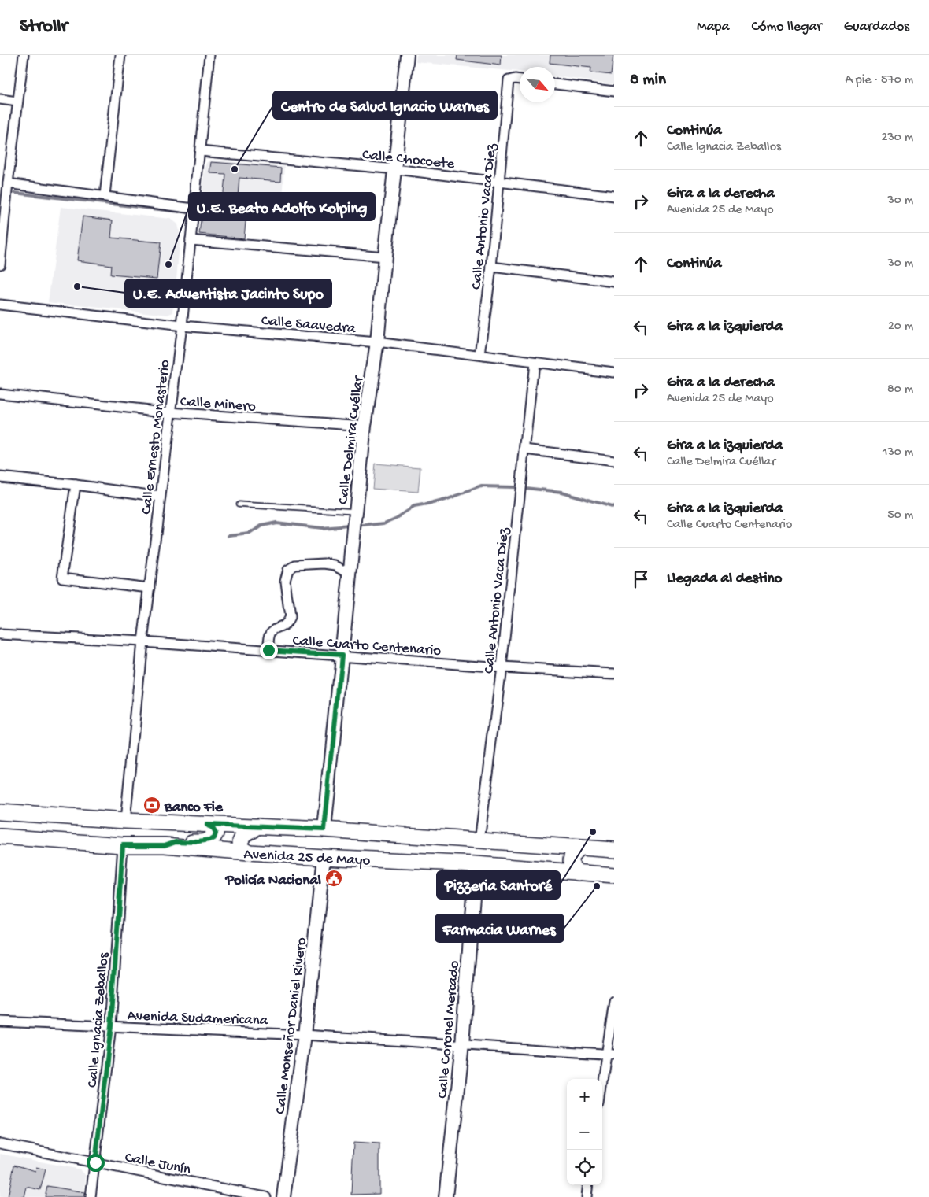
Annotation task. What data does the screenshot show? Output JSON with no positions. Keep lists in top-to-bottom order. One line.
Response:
{"streets":{"main road":["Calle Delmira Cuéllar","Avenida 25 de Mayo","Calle Monseñor Daniel Rivero","Calle Coronel Mercado"],"street":["Calle Chocoete","Calle Antonio Vaca Diez","Calle Saavedra","Calle Minero","Calle Ernesto Monasterio","Calle Cuarto Centenario","Avenida Sudamericana","Calle Ignacia Zeballos","Calle Junín"]},"crossings":[["Calle Chocoete","Calle Antonio Vaca Diez"],["Calle Chocoete","Calle Ernesto Monasterio"],["Calle Chocoete","Calle Delmira Cuéllar"],["Calle Antonio Vaca Diez","Calle Saavedra"],["Calle Antonio Vaca Diez","Calle Cuarto Centenario"],["Calle Antonio Vaca Diez","Avenida 25 de Mayo"],["Calle Saavedra","Calle Ernesto Monasterio"],["Calle Saavedra","Calle Delmira Cuéllar"],["Calle Minero","Calle Ernesto Monasterio"],["Calle Minero","Calle Delmira Cuéllar"],["Calle Ernesto Monasterio","Calle Cuarto Centenario"],["Calle Ernesto Monasterio","Avenida 25 de Mayo"],["Calle Delmira Cuéllar","Calle Cuarto Centenario"],["Calle Delmira Cuéllar","Avenida 25 de Mayo"],["Avenida 25 de Mayo","Calle Ignacia Zeballos"],["Avenida 25 de Mayo","Calle Monseñor Daniel Rivero"],["Avenida 25 de Mayo","Calle Coronel Mercado"],["Avenida Sudamericana","Calle Ignacia Zeballos"],["Avenida Sudamericana","Calle Monseñor Daniel Rivero"],["Avenida Sudamericana","Calle Coronel Mercado"],["Calle Ignacia Zeballos","Calle Junín"]],"places":{"other":["Centro de Salud Ignacio Warnes","U.E. Beato Adolfo Kolping","U.E. Adventista Jacinto Supo","Pizzeria Santoré","Farmacia Warnes"],"bank":["Banco Fie"],"public building":["Policía Nacional"]},"north":"bottom right","page":{"header":"Strollr","nav":["Mapa","Cómo llegar","Guardados"],"heading":["8 min","A pie · 570 m"],"list":[["Continúa","Calle Ignacia Zeballos","230 m"],["Gira a la derecha","Avenida 25 de Mayo","30 m"],["Continúa","30 m"],["Gira a la izquierda","20 m"],["Gira a la derecha","Avenida 25 de Mayo","80 m"],["Gira a la izquierda","Calle Delmira Cuéllar","130 m"],["Gira a la izquierda","Calle Cuarto Centenario","50 m"],"Llegada al destino"],"map_buttons":["+","−"]}}
